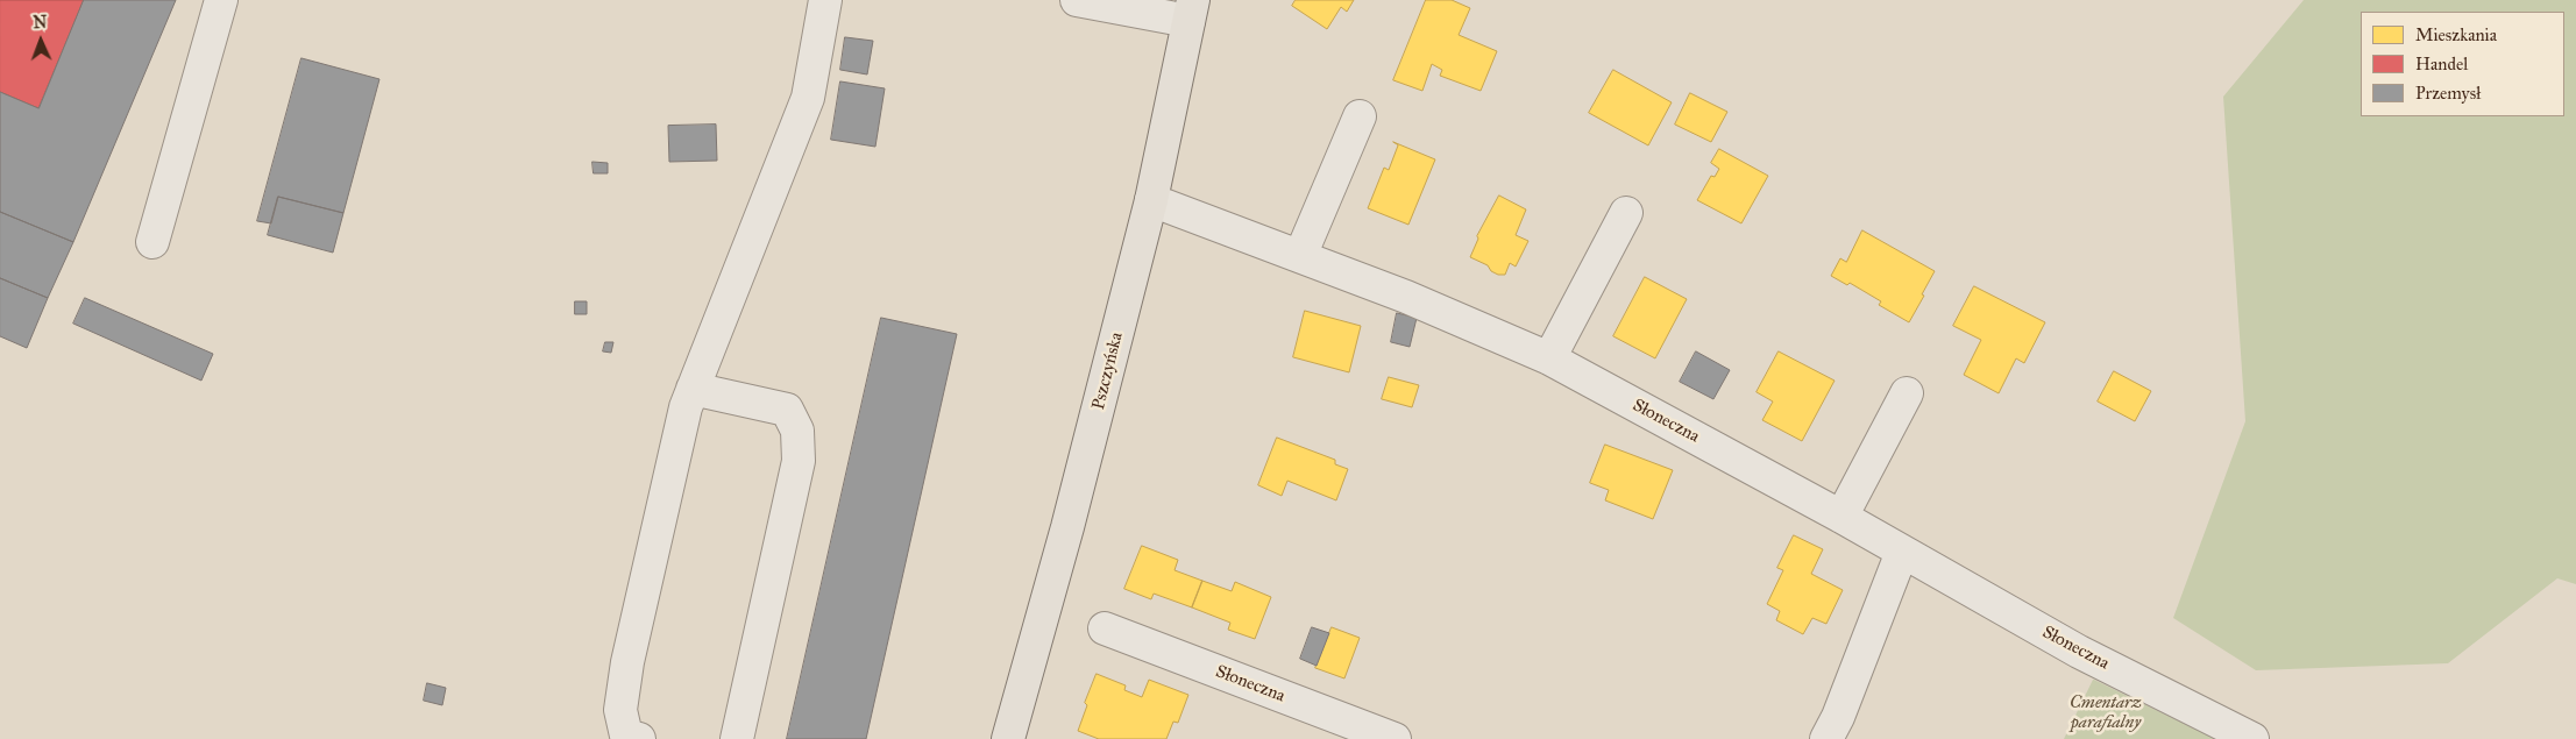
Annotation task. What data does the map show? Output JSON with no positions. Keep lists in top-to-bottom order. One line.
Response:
{"streets":{"main road":["Pszczyńska"],"street":["Słoneczna"]},"crossings":[["Pszczyńska","Słoneczna"]],"parks":["Cmentarz parafialny"],"legend":["Mieszkania","Handel","Przemysł"],"north":"top"}
